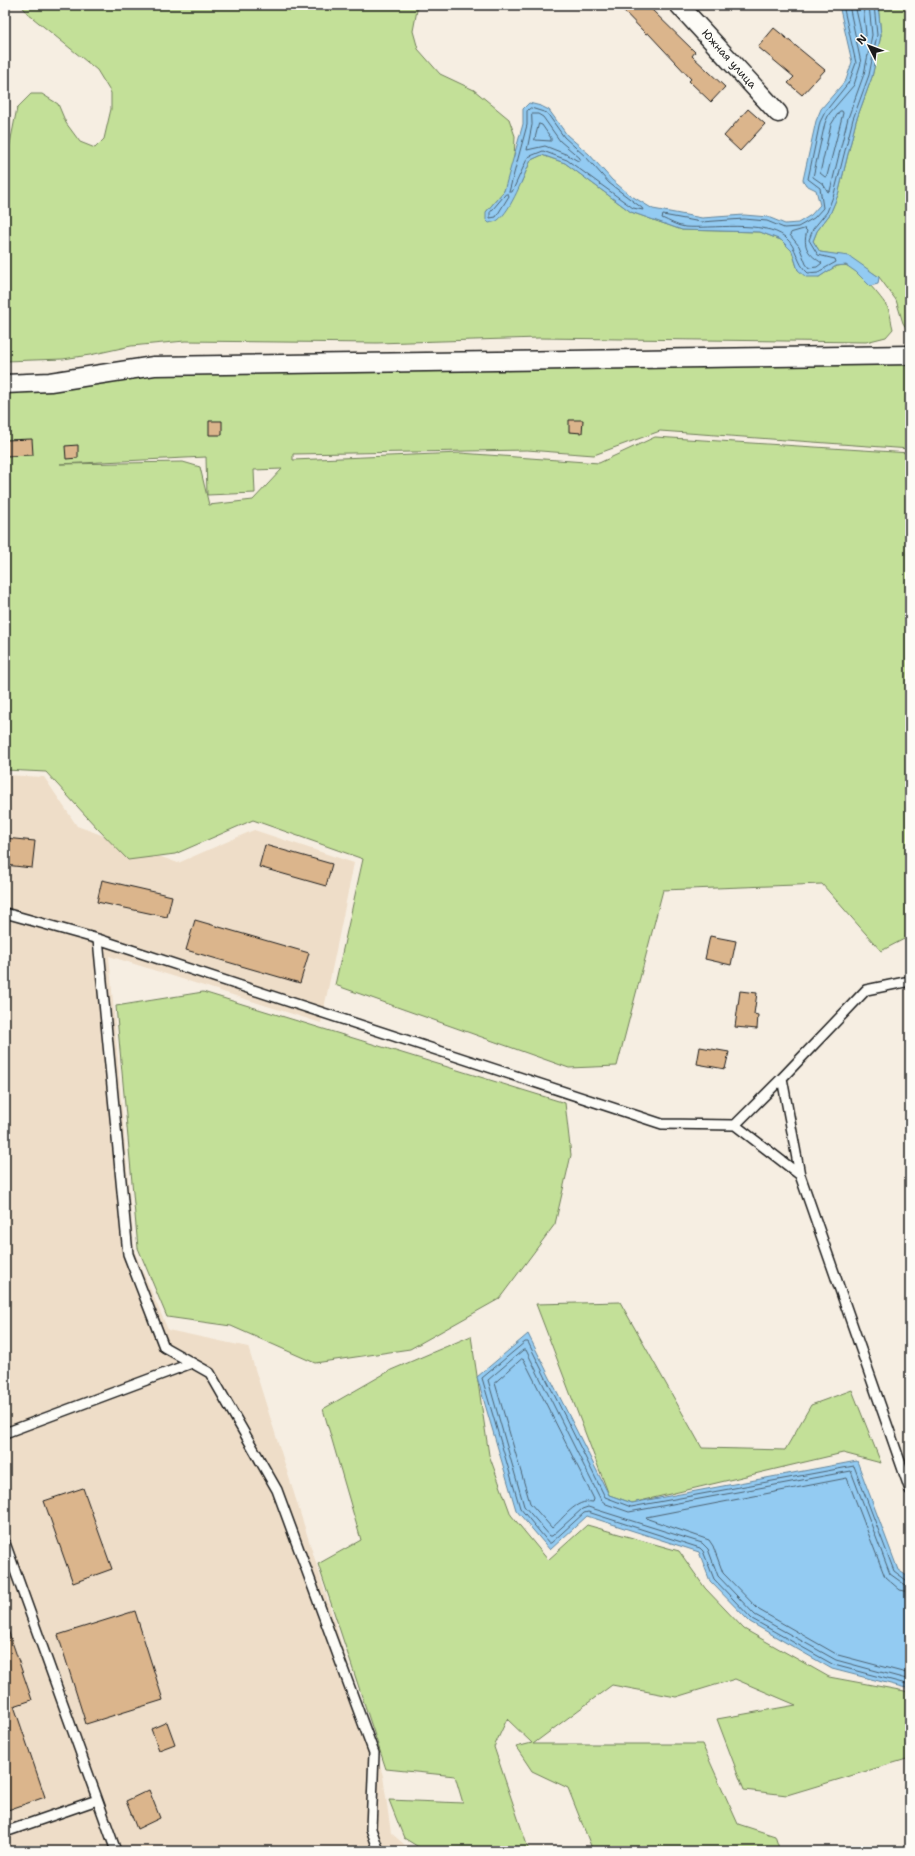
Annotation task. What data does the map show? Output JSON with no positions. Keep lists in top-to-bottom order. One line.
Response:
{"streets":{"street":["Южная улица"]},"north":"top left"}
